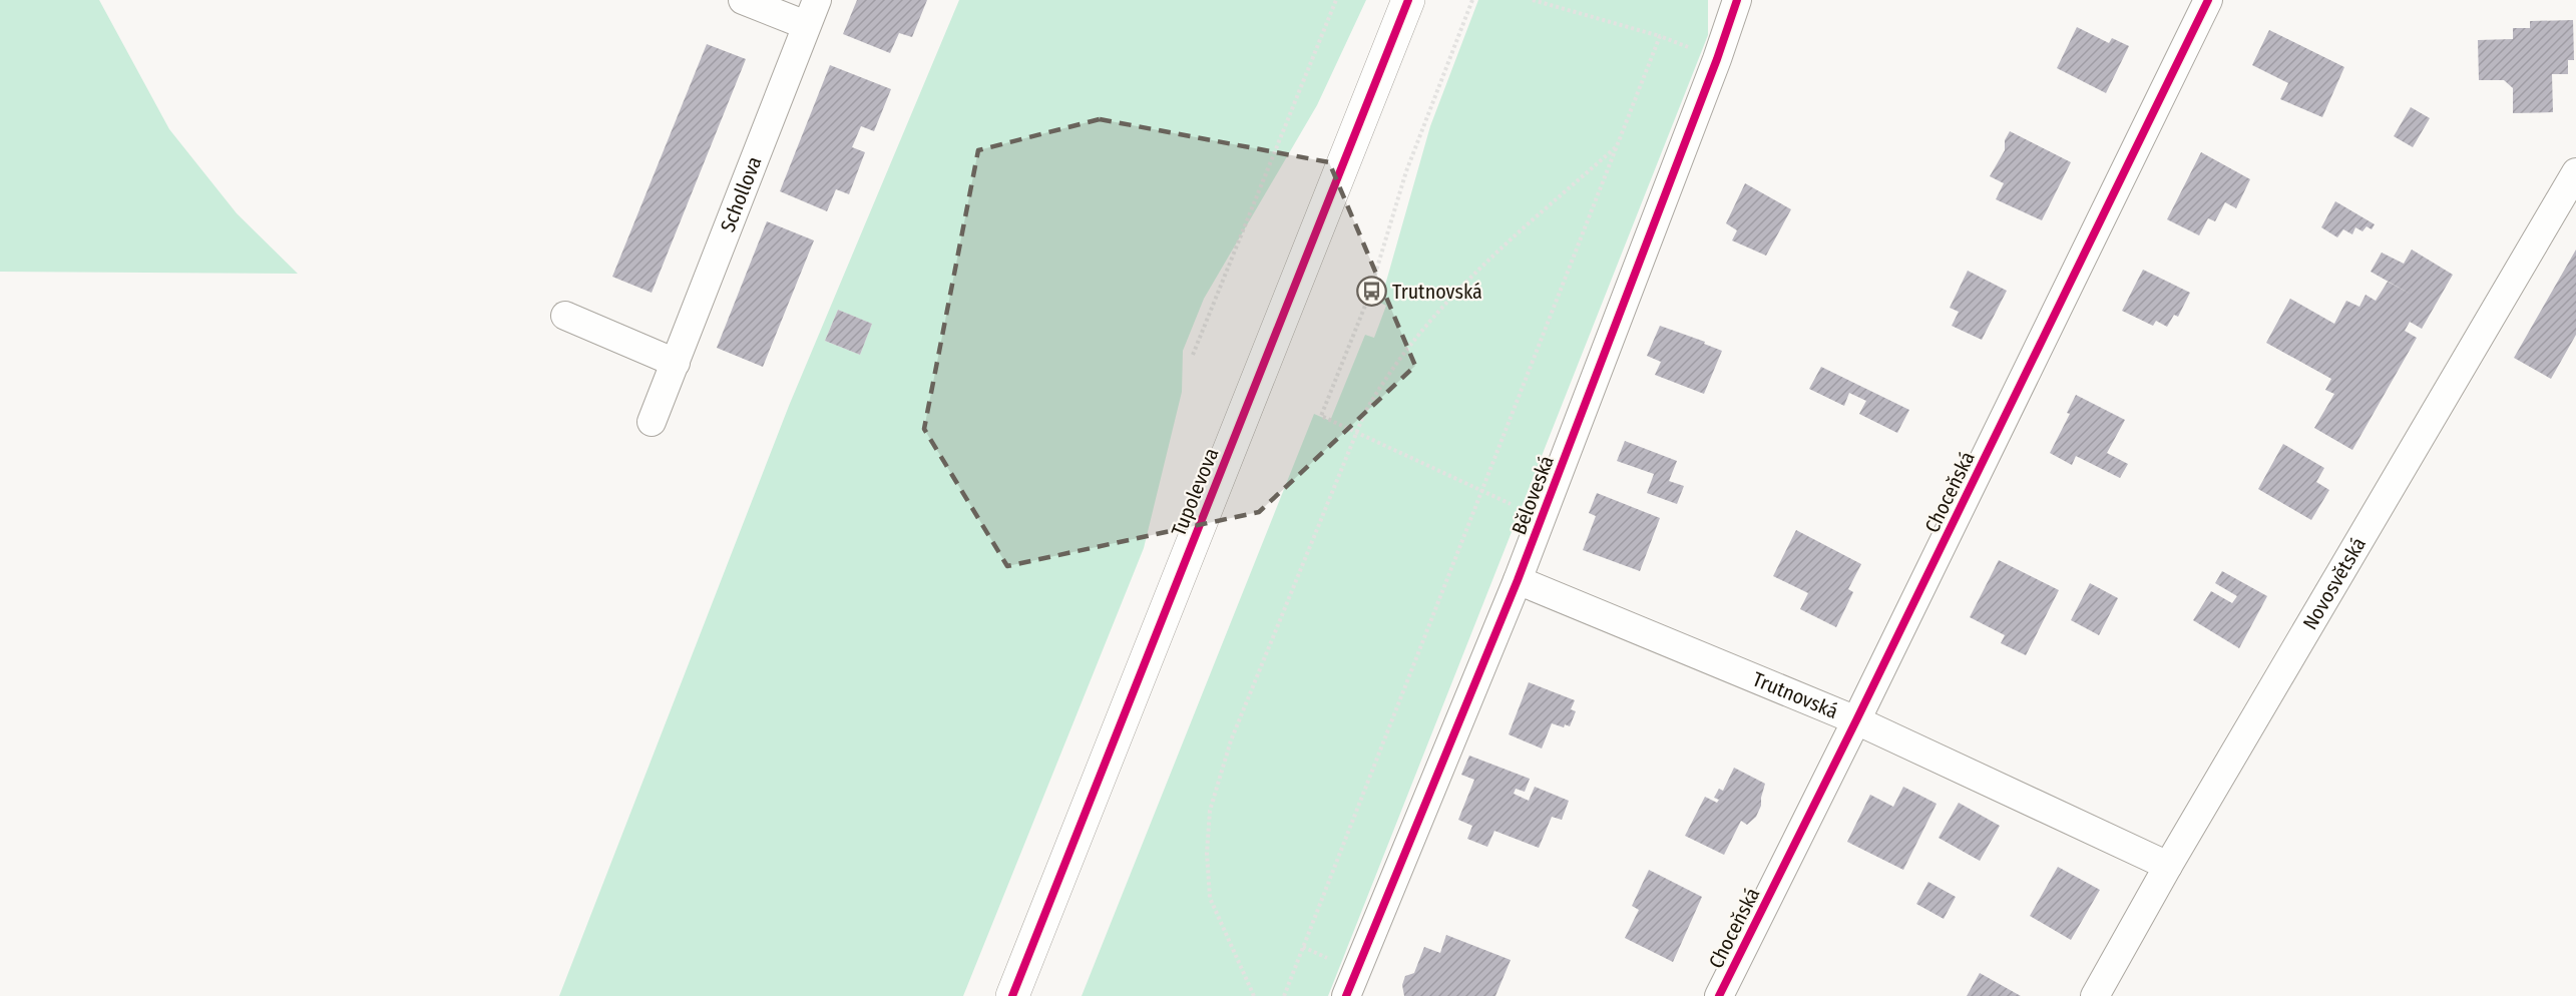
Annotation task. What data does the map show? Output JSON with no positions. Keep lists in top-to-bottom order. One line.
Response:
{"streets":{"main road":["Tupolevova"],"street":["Schollova","Choceňská","Běloveská","Novosvětská","Trutnovská"]},"crossings":[["Choceňská","Trutnovská"],["Běloveská","Trutnovská"],["Novosvětská","Trutnovská"]],"places":{"bus stop":["Trutnovská"]}}
